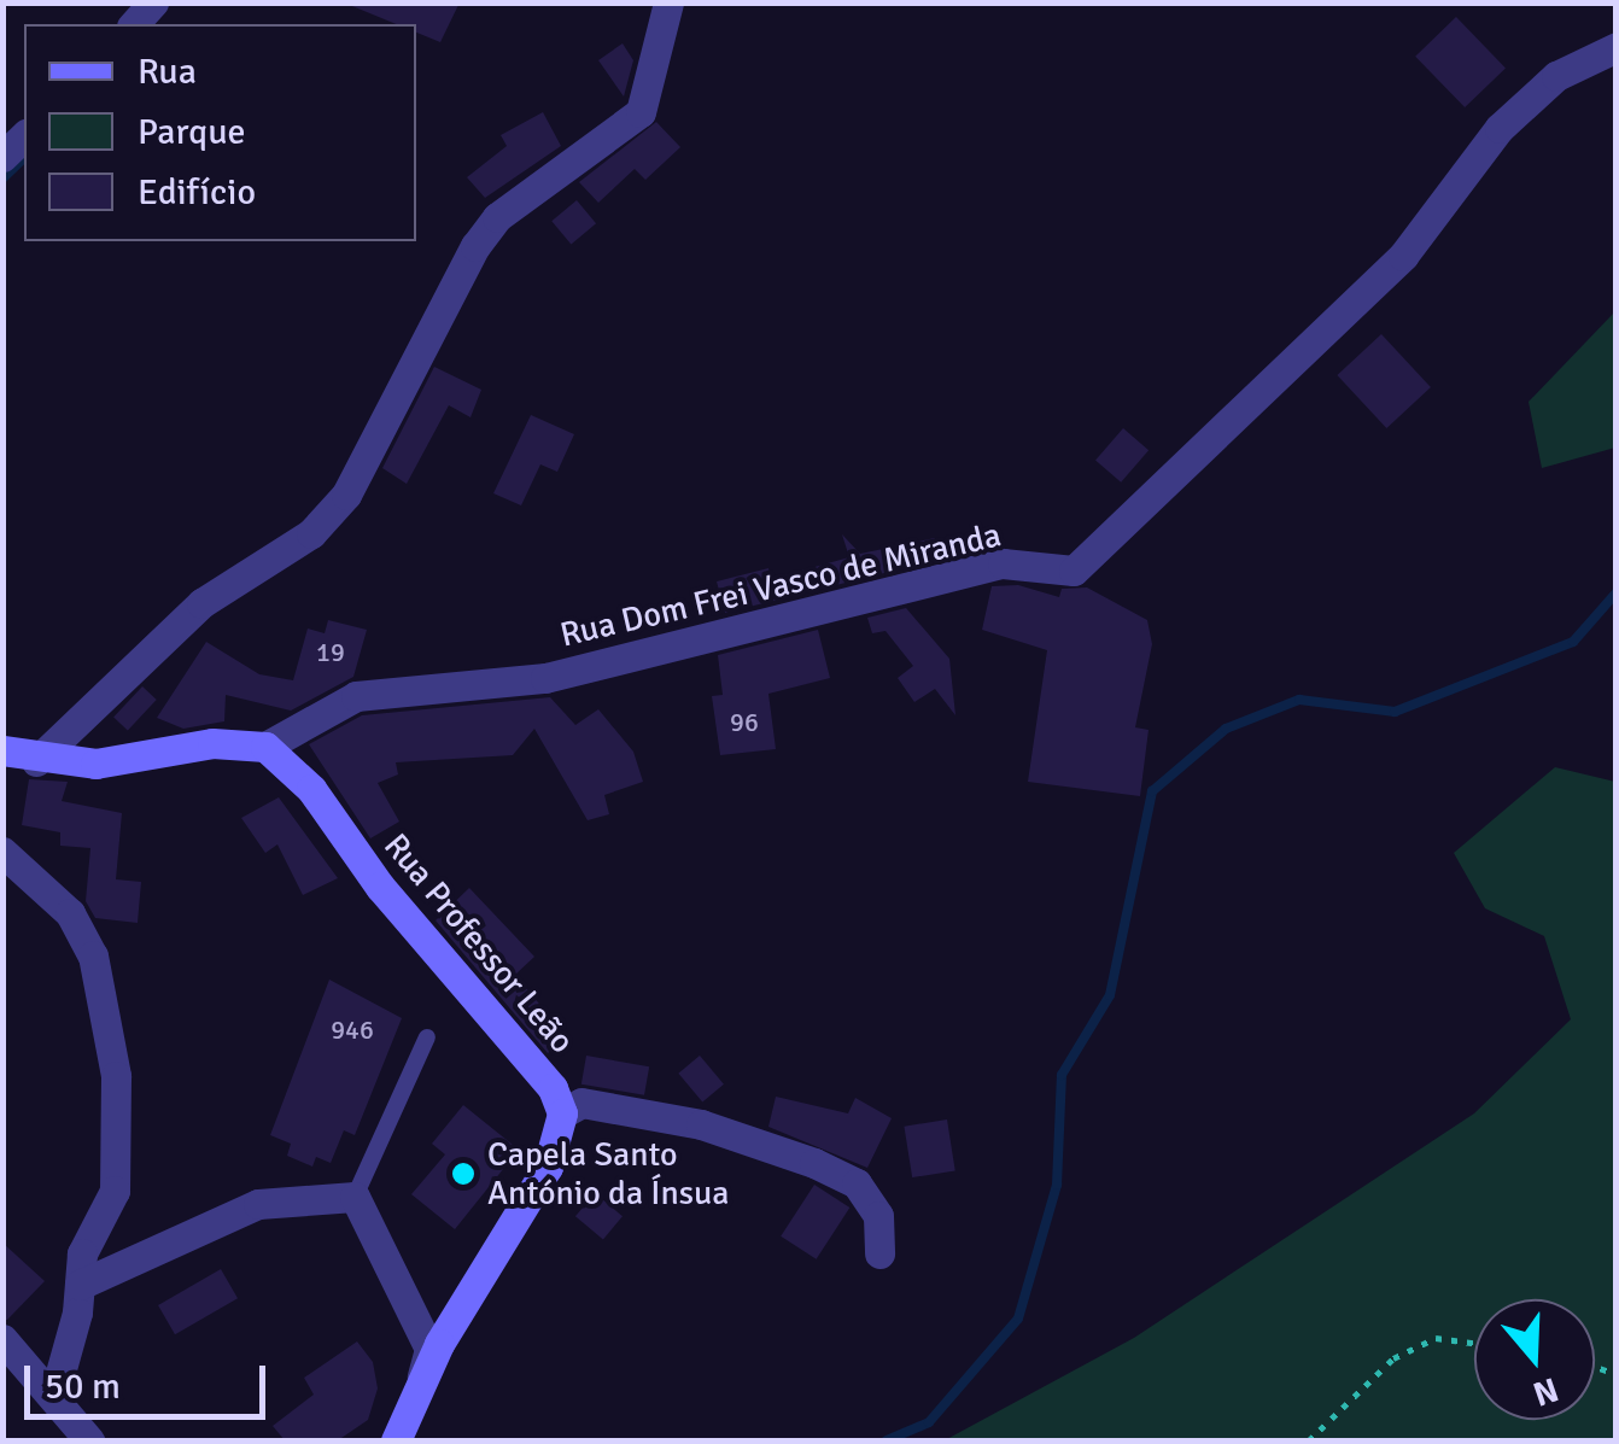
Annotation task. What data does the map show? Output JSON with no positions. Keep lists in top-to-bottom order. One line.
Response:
{"streets":{"street":["Rua Dom Frei Vasco de Miranda","Rua Professor Leão"]},"crossings":[["Rua Dom Frei Vasco de Miranda","Rua Professor Leão"]],"places":["Capela Santo António da Ínsua"],"house_numbers":["19","96","946"],"legend":["Rua","Parque","Edifício"],"scale_bar":"50 m","north":"bottom"}
